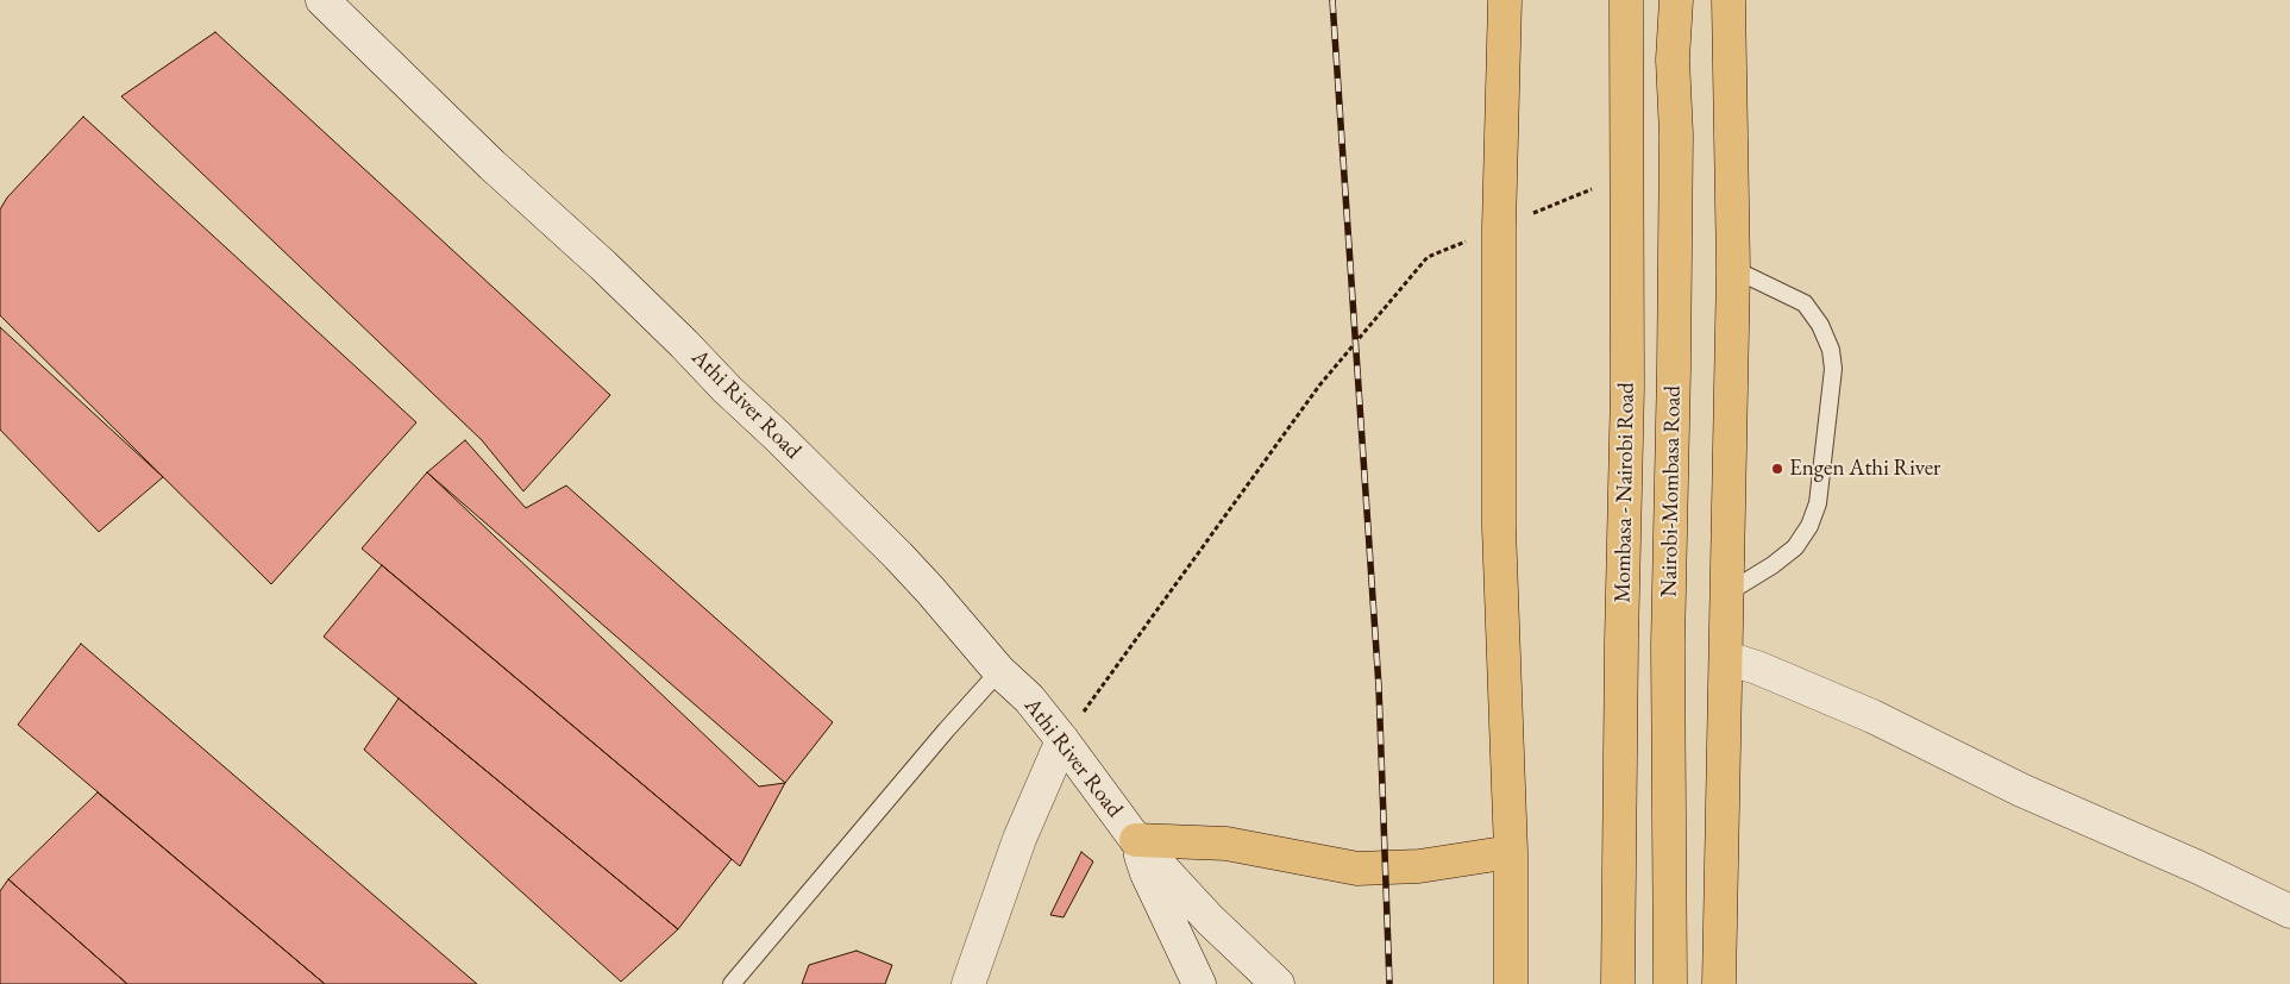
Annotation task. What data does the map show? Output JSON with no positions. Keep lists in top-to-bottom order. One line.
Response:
{"streets":{"highway":["Nairobi-Mombasa Road","Mombasa - Nairobi Road"],"main road":["Athi River Road"]},"places":["Engen Athi River"]}
